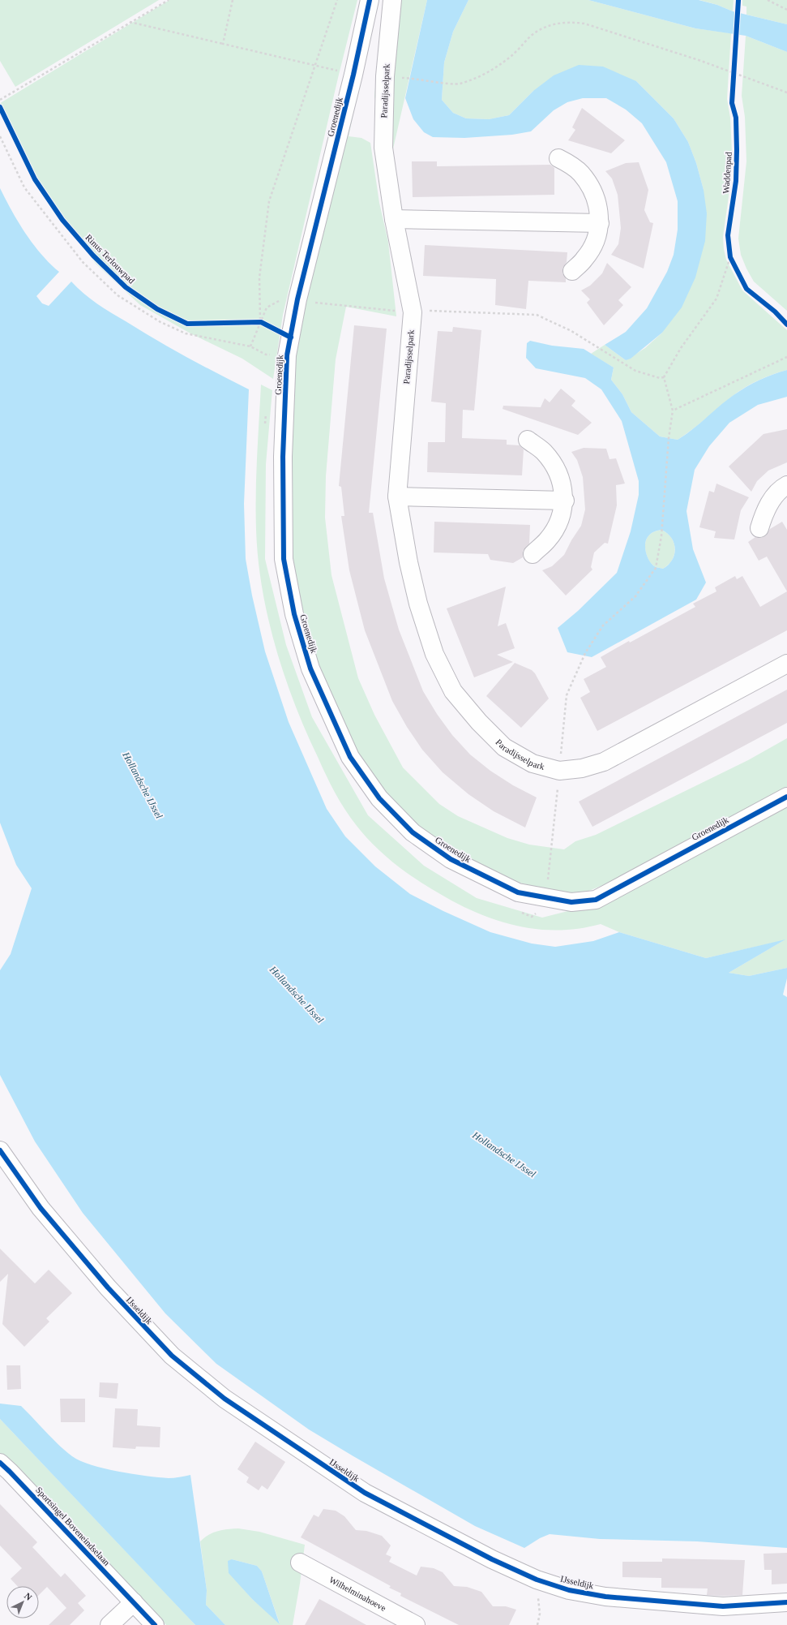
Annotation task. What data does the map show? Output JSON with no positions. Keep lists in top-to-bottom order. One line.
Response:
{"streets":{"street":["Paradijsselpark","Groenedijk","IJsseldijk","Sportsingel Boveneindselaan","Wilhelminahoeve"],"cycle path":["Waddenpad","Rinus Terlouwpad"]},"water":["Hollandsche IJssel"],"north":"top right"}
